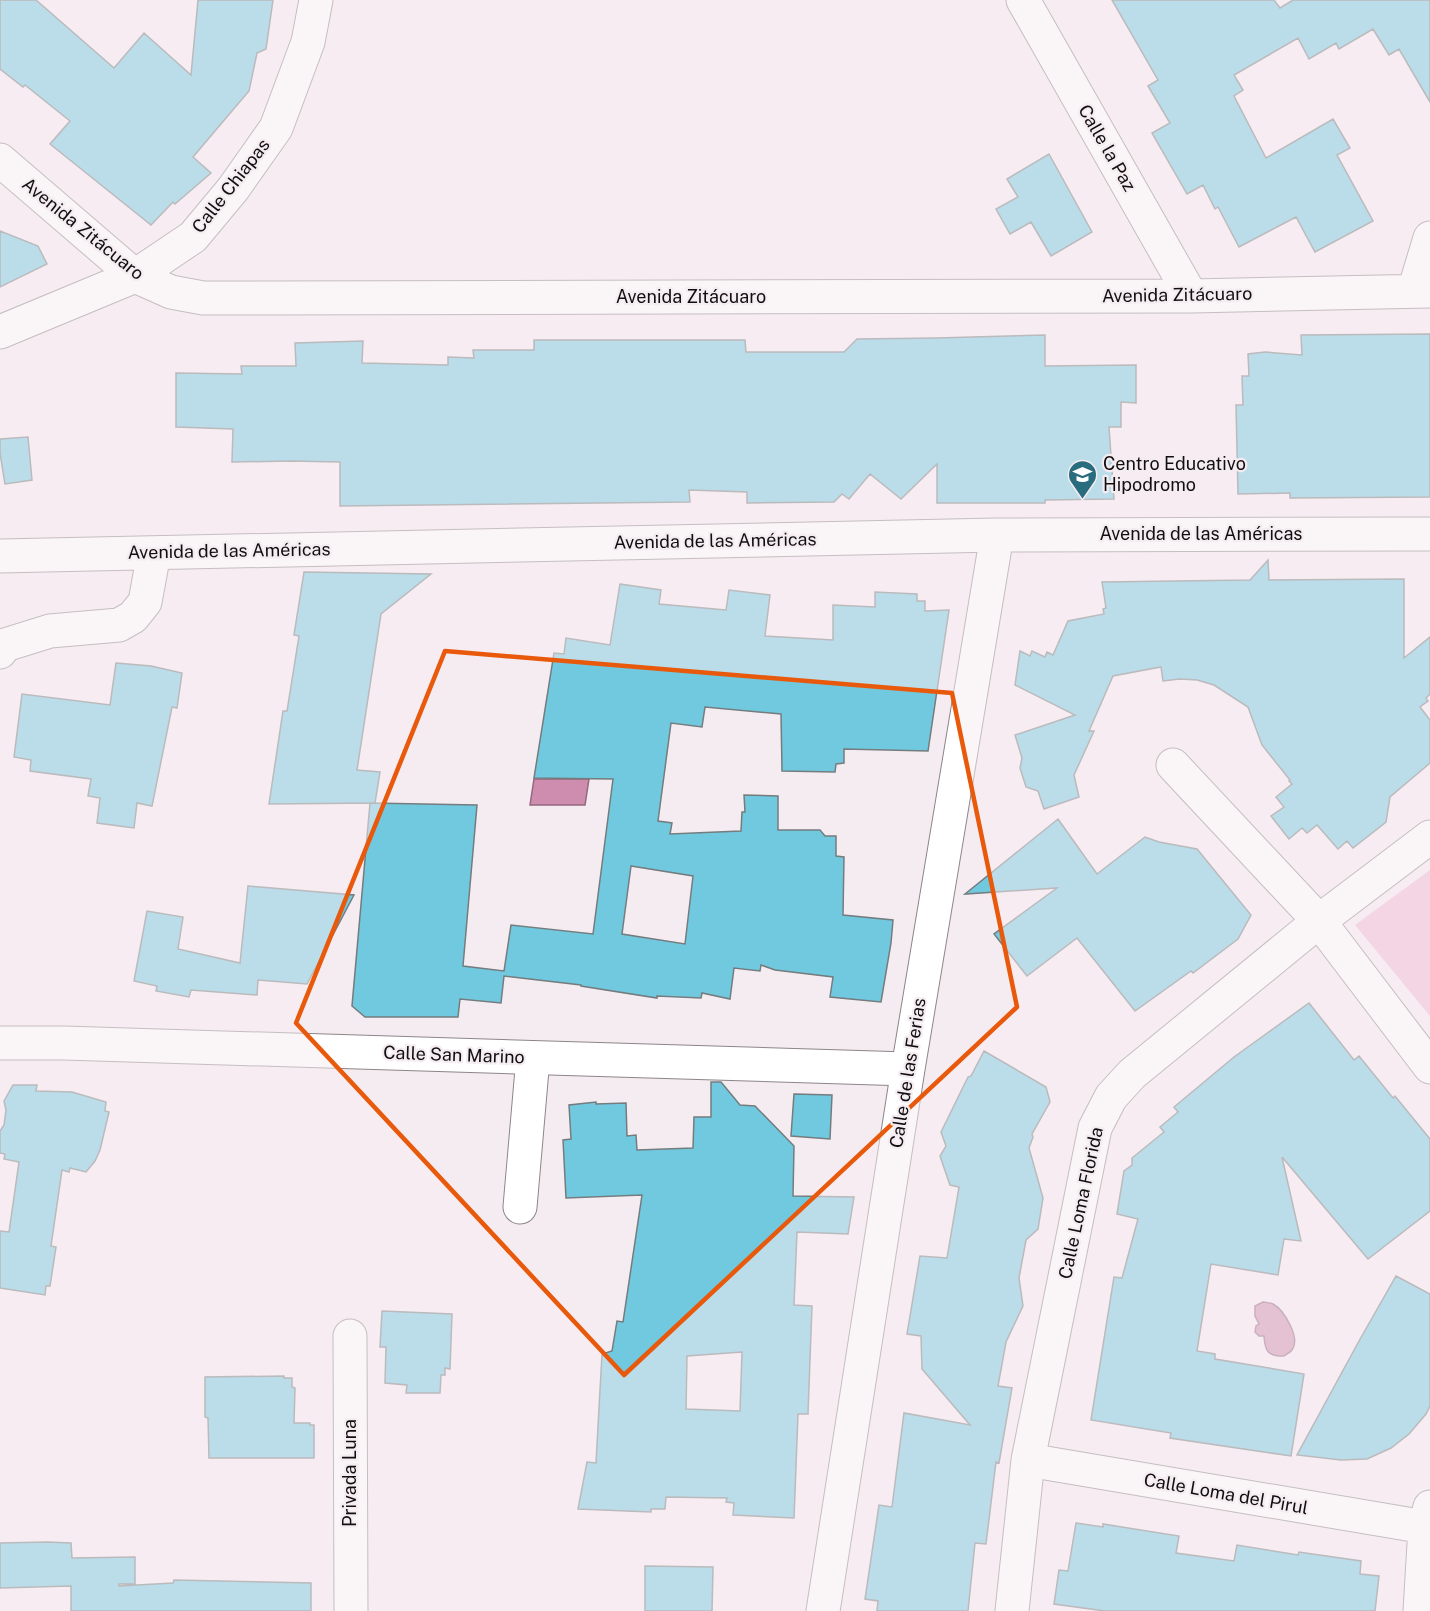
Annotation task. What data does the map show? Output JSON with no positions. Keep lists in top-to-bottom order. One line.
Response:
{"streets":{"street":["Calle la Paz","Calle Chiapas","Avenida Zitácuaro","Avenida de las Américas","Calle San Marino","Calle de las Ferias","Calle Loma Florida","Privada Luna","Calle Loma del Pirul"]},"crossings":[["Calle la Paz","Avenida Zitácuaro"],["Calle Chiapas","Avenida Zitácuaro"],["Avenida de las Américas","Calle de las Ferias"],["Calle San Marino","Calle de las Ferias"],["Calle Loma Florida","Calle Loma del Pirul"]],"places":{"school or university":["Centro Educativo Hipodromo"]}}
